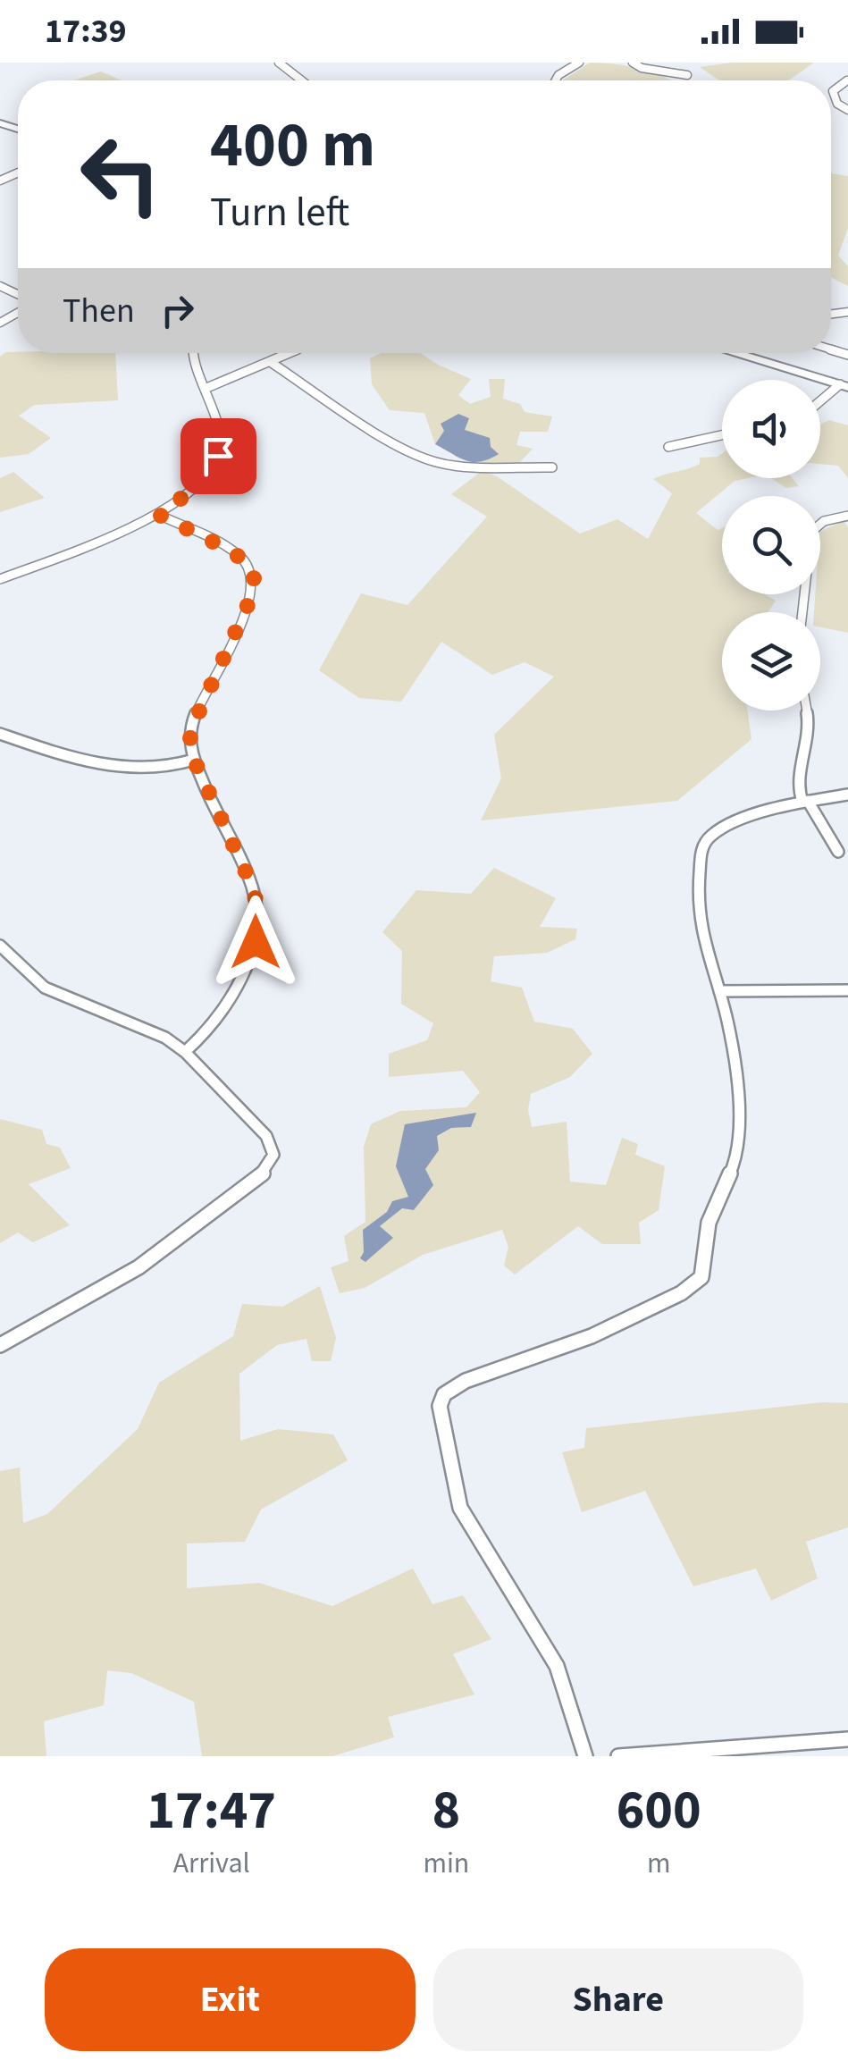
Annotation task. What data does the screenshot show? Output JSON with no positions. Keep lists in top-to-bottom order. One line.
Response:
{"page":{"status":"17:39","turn":["400 m","Turn left"],"then":"Then","eta":["17:47","Arrival","8","min","600","m"],"buttons":["Exit","Share"]}}
